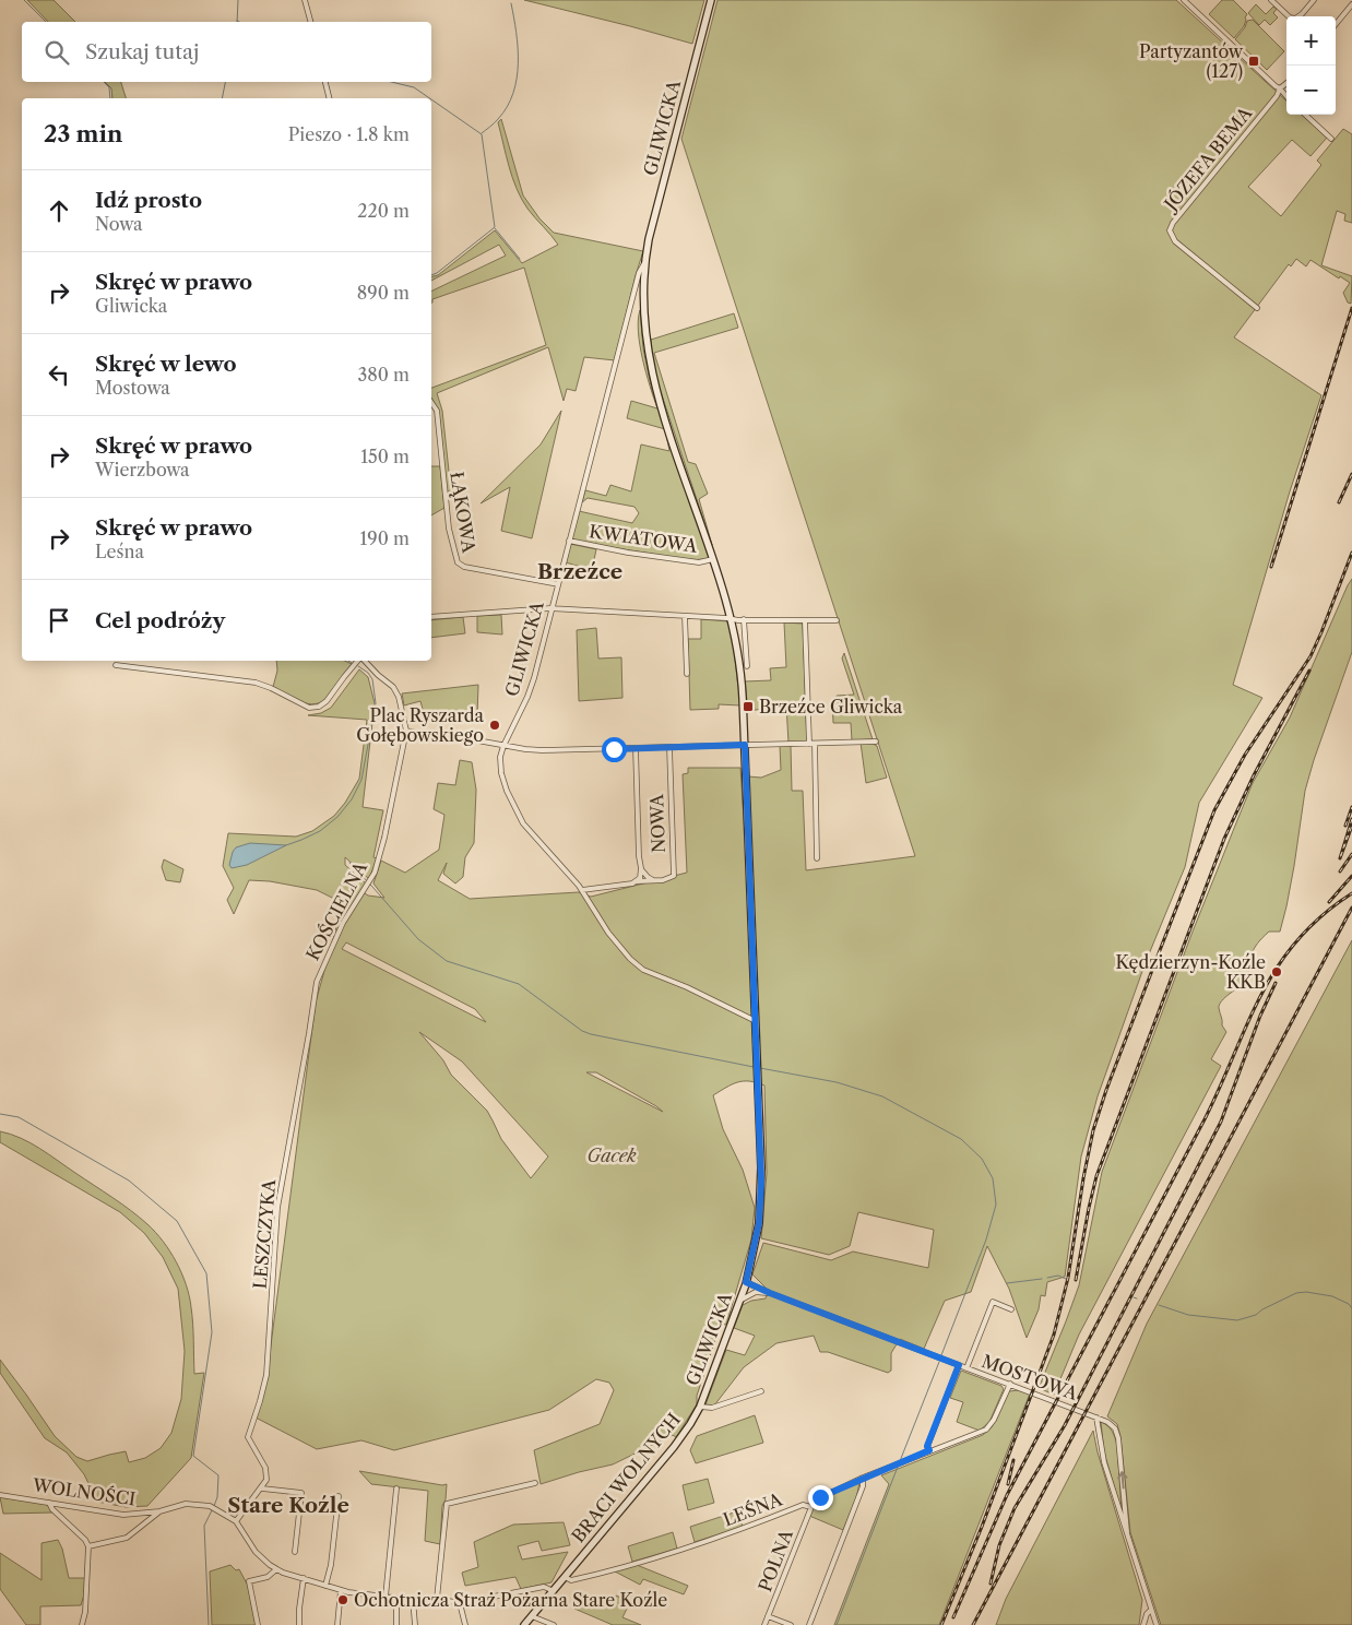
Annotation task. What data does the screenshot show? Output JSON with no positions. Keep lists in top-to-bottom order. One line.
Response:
{"streets":{"main road":["GLIWICKA","BRACI WOLNYCH"],"street":["JÓZEFA BEMA","ŁĄKOWA","KWIATOWA","NOWA","KOŚCIELNA","LESZCZYKA","MOSTOWA","WOLNOŚCI","LEŚNA","POLNA"]},"crossings":[["GLIWICKA","ŁĄKOWA"],["GLIWICKA","KWIATOWA"],["GLIWICKA","NOWA"],["GLIWICKA","MOSTOWA"],["GLIWICKA","BRACI WOLNYCH"],["KOŚCIELNA","LESZCZYKA"],["MOSTOWA","LEŚNA"],["BRACI WOLNYCH","WOLNOŚCI"],["BRACI WOLNYCH","LEŚNA"],["LEŚNA","POLNA"]],"districts":["Brzeźce","Stare Koźle"],"parks":["Gacek"],"places":{"transit":["Partyzantów (127)","Brzeźce Gliwicka"],"other":["Plac Ryszarda Gołębowskiego","Kędzierzyn-Koźle KKB","Ochotnicza Straż Pożarna Stare Koźle"]},"page":{"map_buttons":["+","−"],"search":"Szukaj tutaj","heading":["23 min","Pieszo · 1.8 km"],"list":[["Idź prosto","Nowa","220 m"],["Skręć w prawo","Gliwicka","890 m"],["Skręć w lewo","Mostowa","380 m"],["Skręć w prawo","Wierzbowa","150 m"],["Skręć w prawo","Leśna","190 m"],"Cel podróży"]}}
